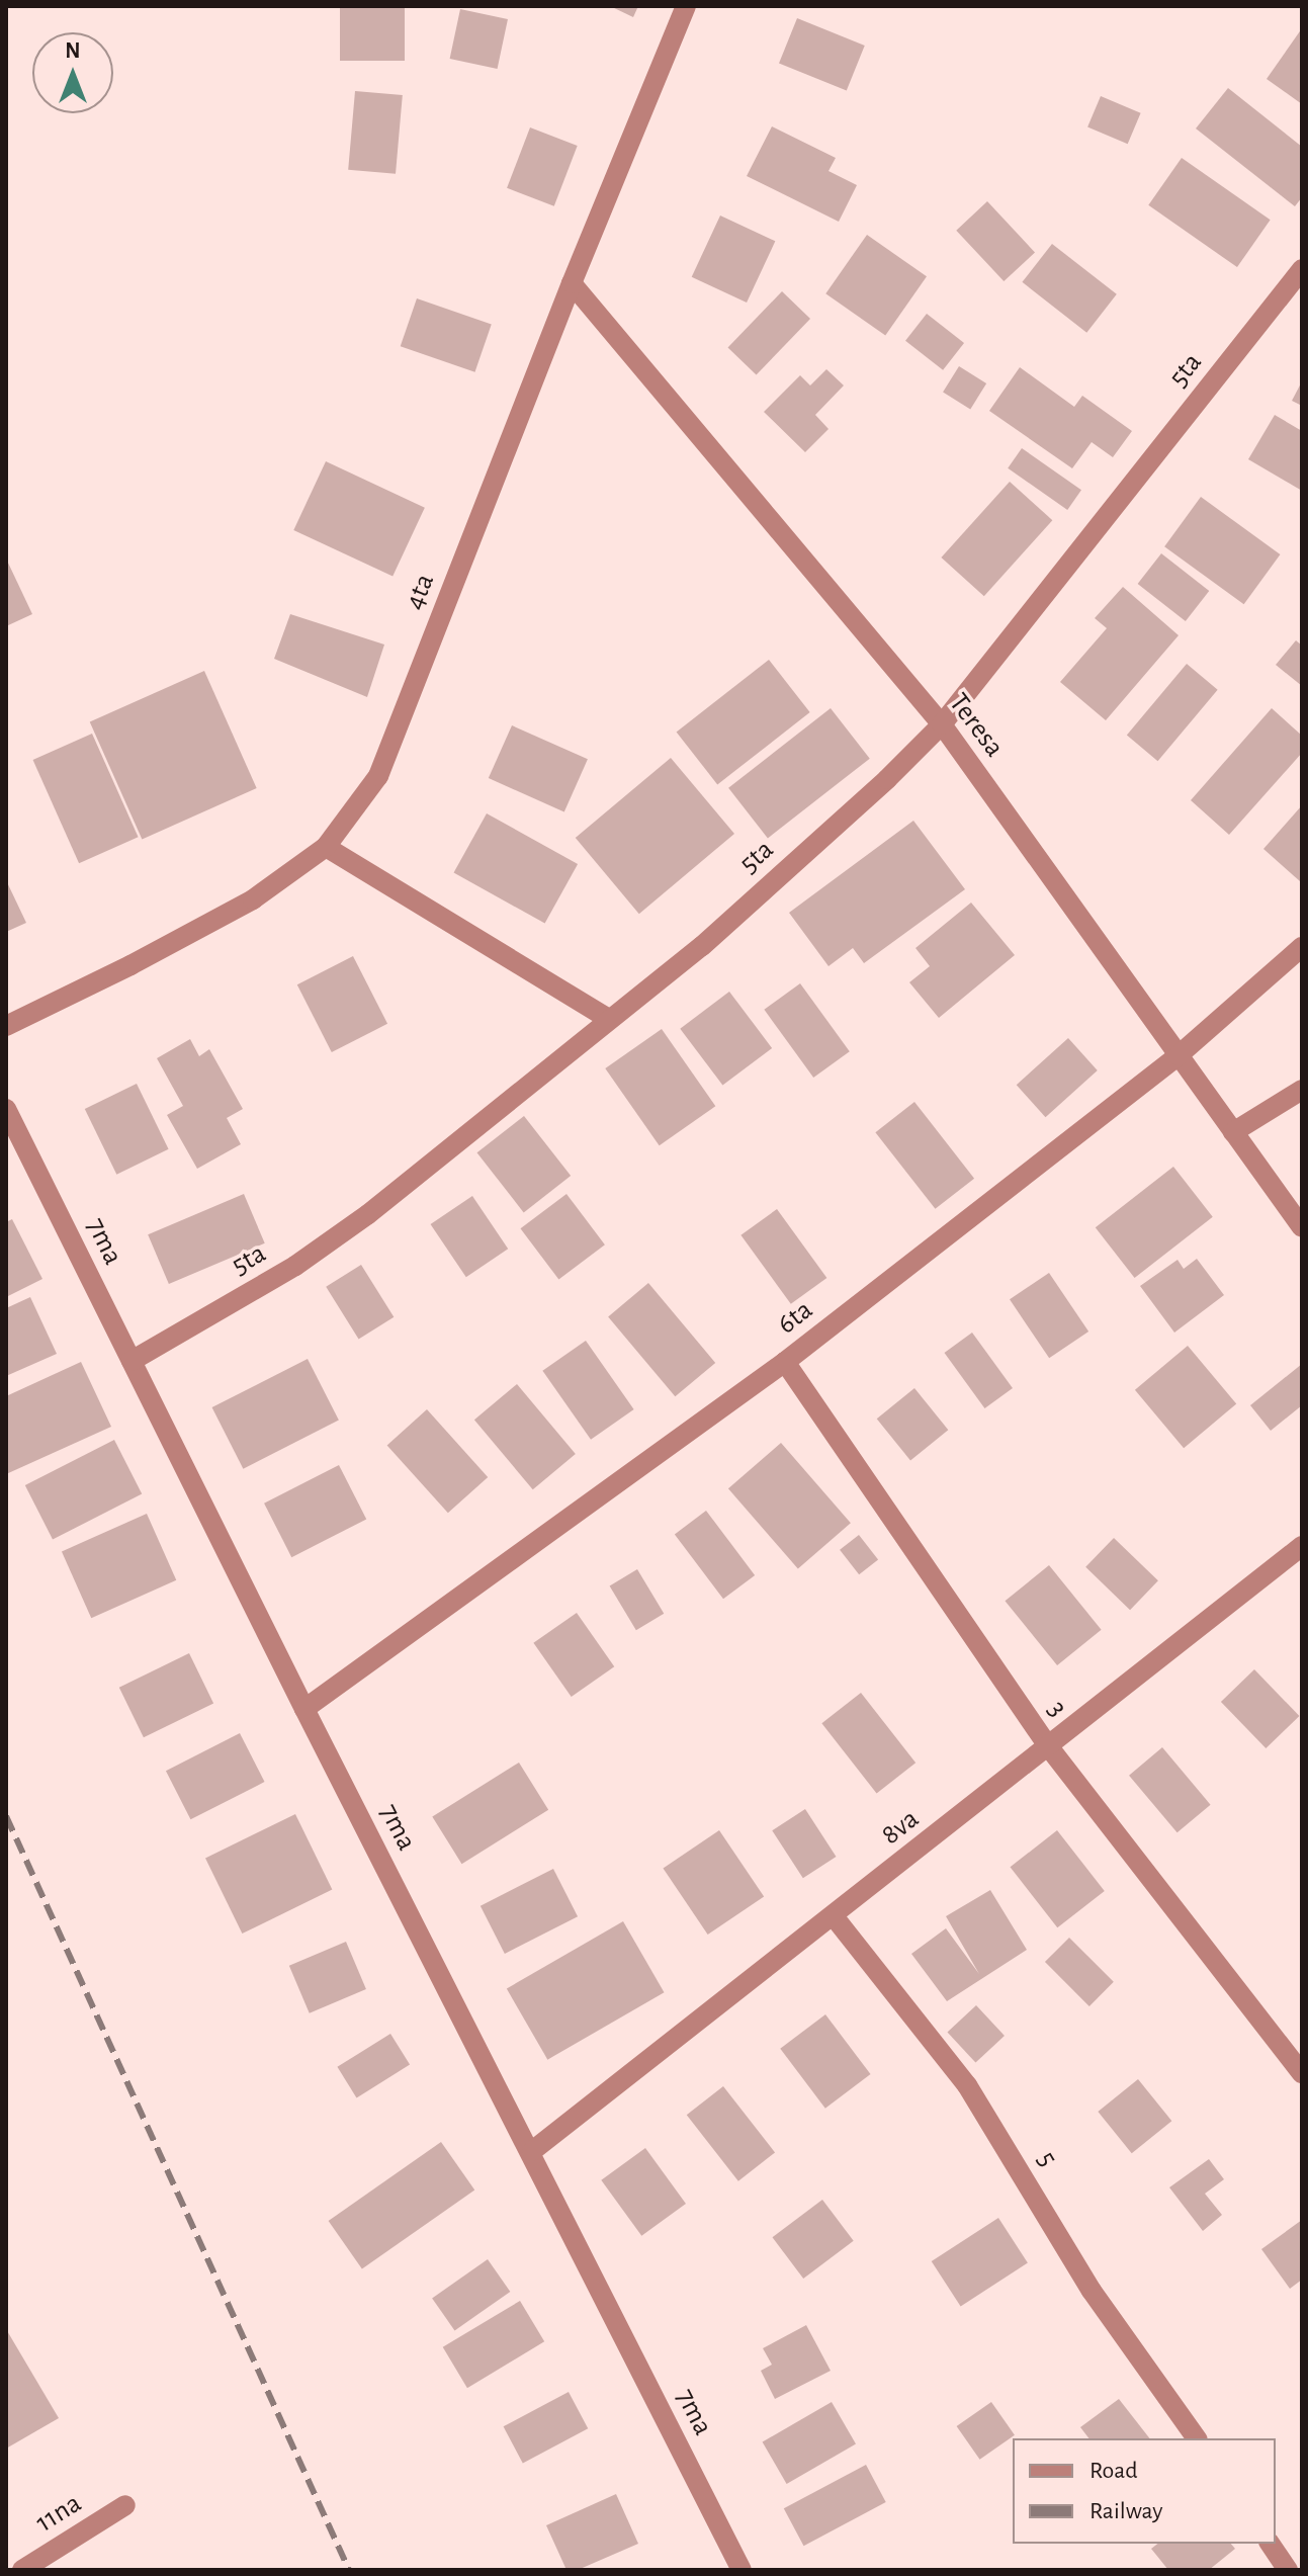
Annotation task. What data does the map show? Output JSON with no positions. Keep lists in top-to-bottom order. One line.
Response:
{"streets":{"street":["5ta","4ta","Teresa","7ma","6ta","3","8va","5","11na"]},"crossings":[["5ta","Teresa"],["5ta","7ma"],["4ta","Teresa"],["Teresa","6ta"],["7ma","6ta"],["7ma","8va"],["6ta","3"],["3","8va"],["8va","5"]],"legend":["Road","Railway"],"north":"top"}
